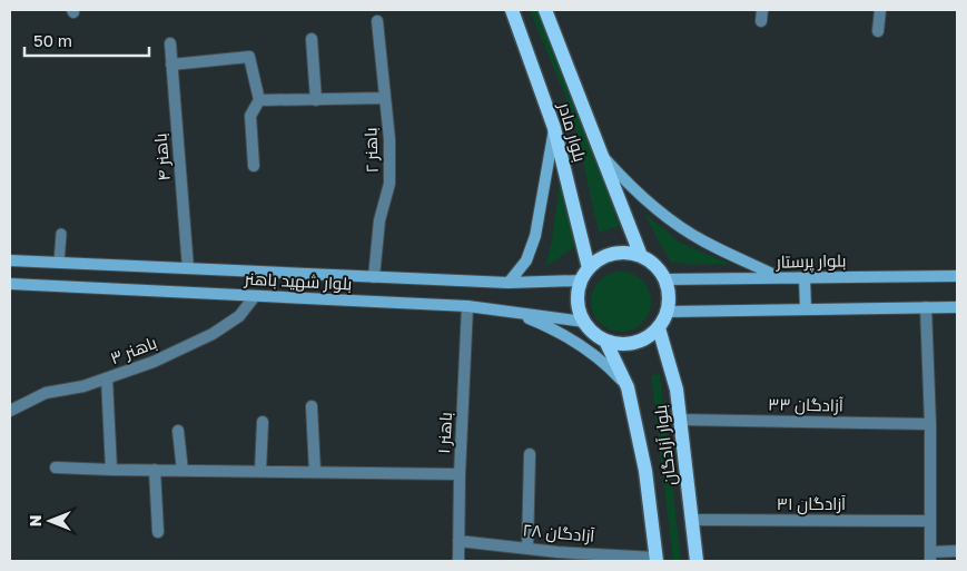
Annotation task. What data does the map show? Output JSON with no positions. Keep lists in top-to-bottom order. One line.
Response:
{"streets":{"main road":["بلوار مادر","بلوار پرستار","بلوار شهید باهنر","بلوار آزادگان"],"street":["باهنر ۲","باهنر ۴","باهنر ۳","آزادگان ۳۳","باهنر ۱","آزادگان ۳۱","آزادگان ۲۸"]},"crossings":[["بلوار مادر","بلوار پرستار"],["بلوار مادر","بلوار شهید باهنر"],["بلوار مادر","بلوار آزادگان"],["باهنر ۲","بلوار شهید باهنر"],["باهنر ۴","بلوار شهید باهنر"],["بلوار پرستار","بلوار شهید باهنر"],["بلوار پرستار","بلوار آزادگان"],["بلوار شهید باهنر","باهنر ۳"],["بلوار شهید باهنر","باهنر ۱"],["بلوار شهید باهنر","بلوار آزادگان"],["آزادگان ۳۳","بلوار آزادگان"],["باهنر ۱","آزادگان ۲۸"],["بلوار آزادگان","آزادگان ۳۱"],["بلوار آزادگان","آزادگان ۲۸"]],"scale_bar":"50 m","north":"left"}
